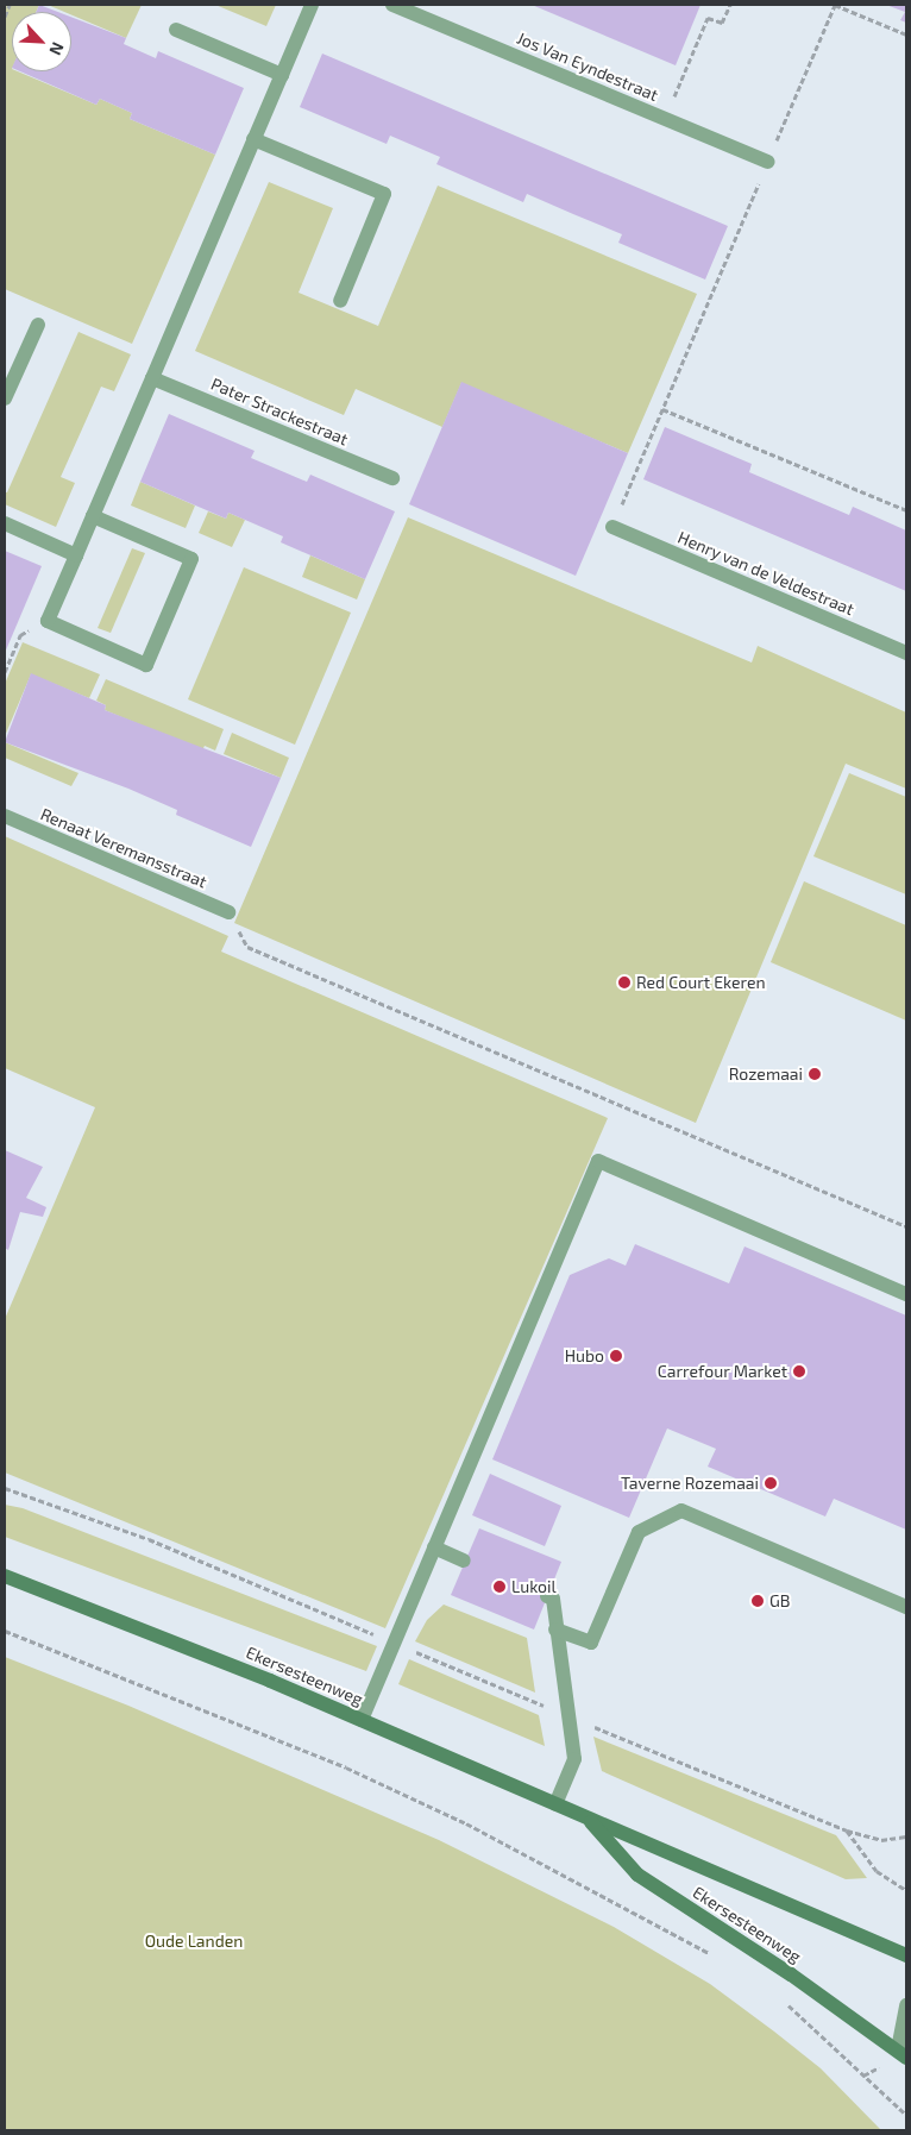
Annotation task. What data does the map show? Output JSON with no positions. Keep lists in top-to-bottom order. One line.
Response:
{"streets":{"main road":["Ekersesteenweg"],"street":["Jos Van Eyndestraat","Pater Strackestraat","Henry van de Veldestraat","Renaat Veremansstraat"]},"parks":["Oude Landen"],"places":["Red Court Ekeren","Rozemaai","Hubo","Carrefour Market","Taverne Rozemaai","Lukoil","GB"],"north":"bottom right"}
